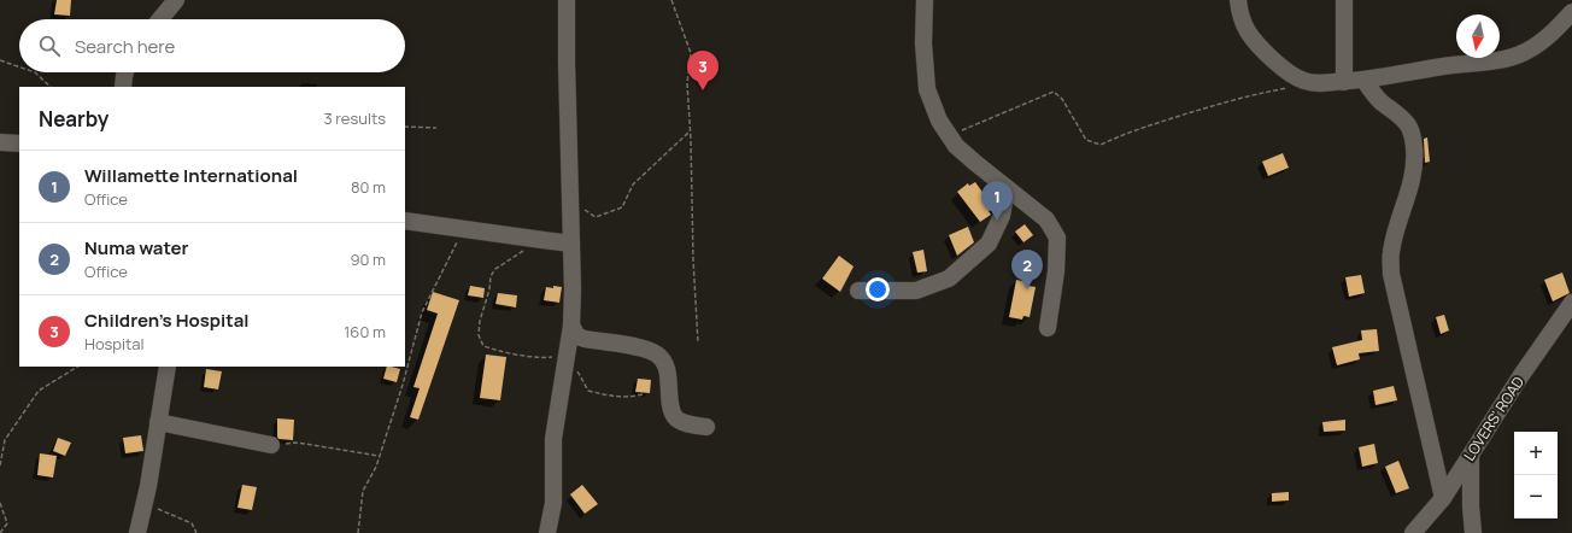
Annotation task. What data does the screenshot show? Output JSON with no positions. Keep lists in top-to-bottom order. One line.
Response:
{"streets":{"street":["LOVERS' ROAD"]},"north":"bottom","page":{"search":"Search here","pins":["3","1","2"],"heading":["Nearby","3 results"],"list":[{"mark":"1","name":"Willamette International","note":"Office","value":"80 m"},{"mark":"2","name":"Numa water","note":"Office","value":"90 m"},{"mark":"3","name":"Children's Hospital","note":"Hospital","value":"160 m"}],"map_buttons":["+","−"]}}
